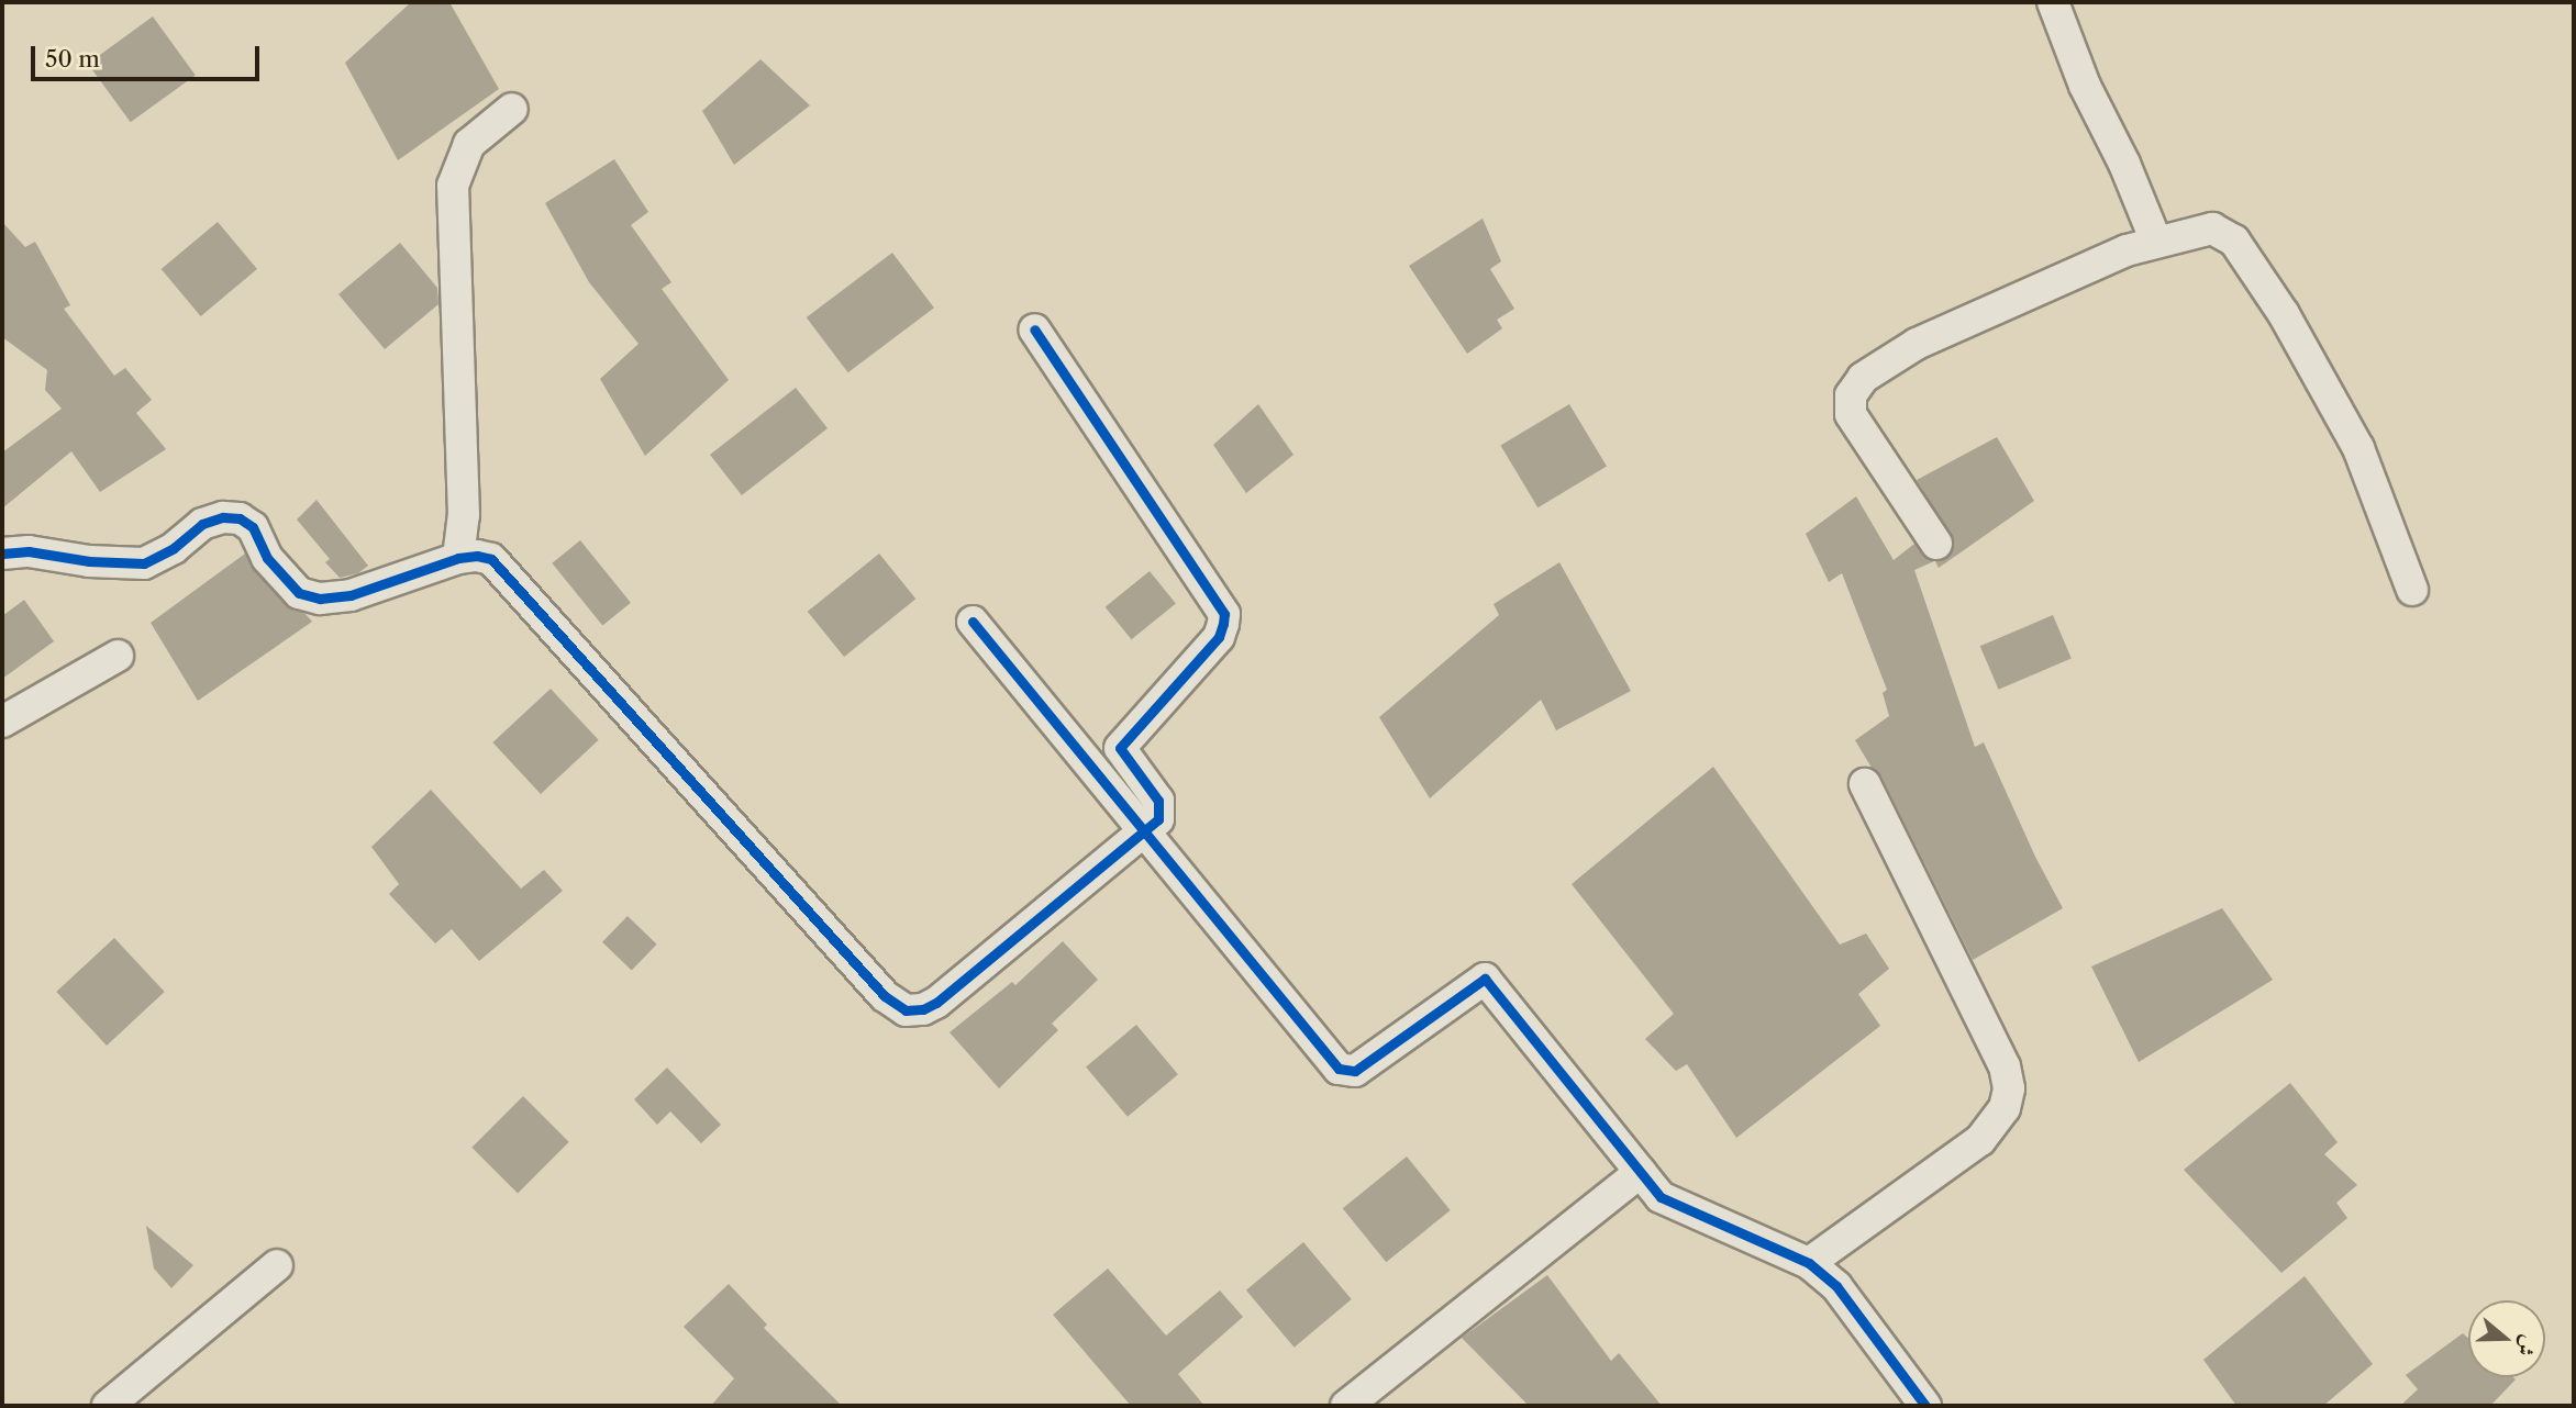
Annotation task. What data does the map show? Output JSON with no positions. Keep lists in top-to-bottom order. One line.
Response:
{"scale_bar":"50 m","north":"right"}
